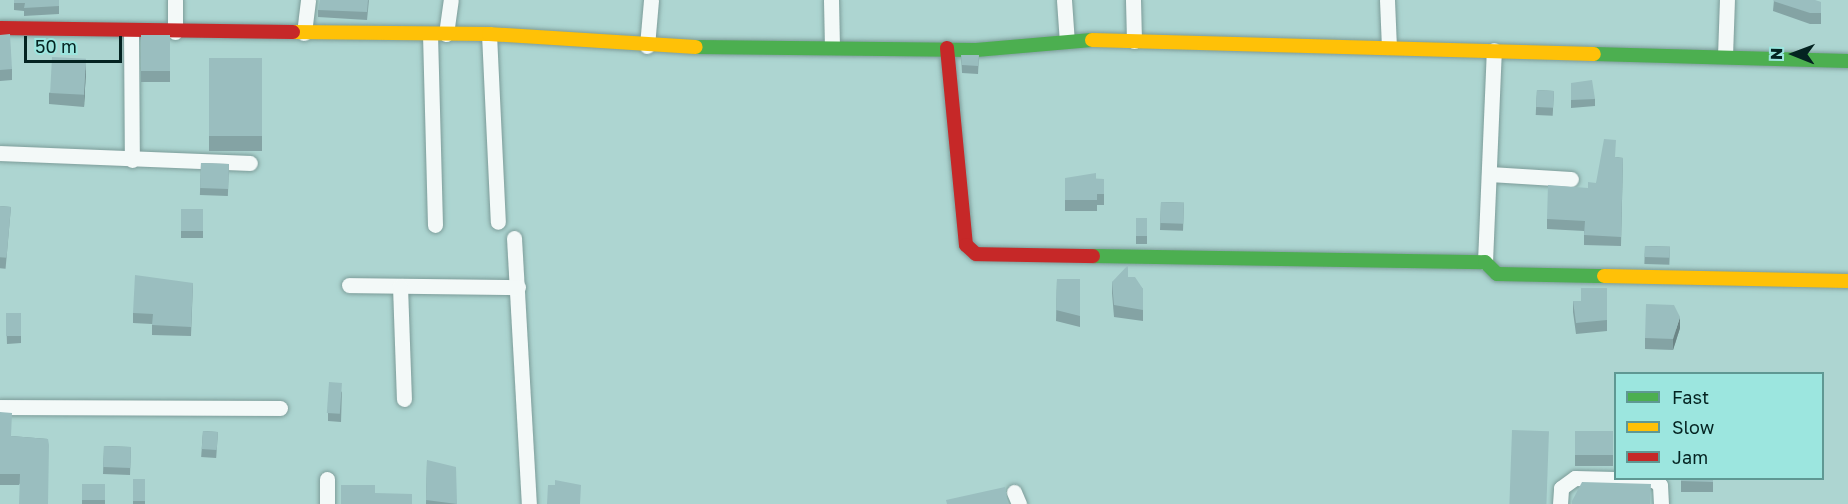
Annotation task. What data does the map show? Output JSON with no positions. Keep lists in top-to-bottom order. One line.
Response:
{"legend":["Fast","Slow","Jam"],"scale_bar":"50 m","north":"left"}
